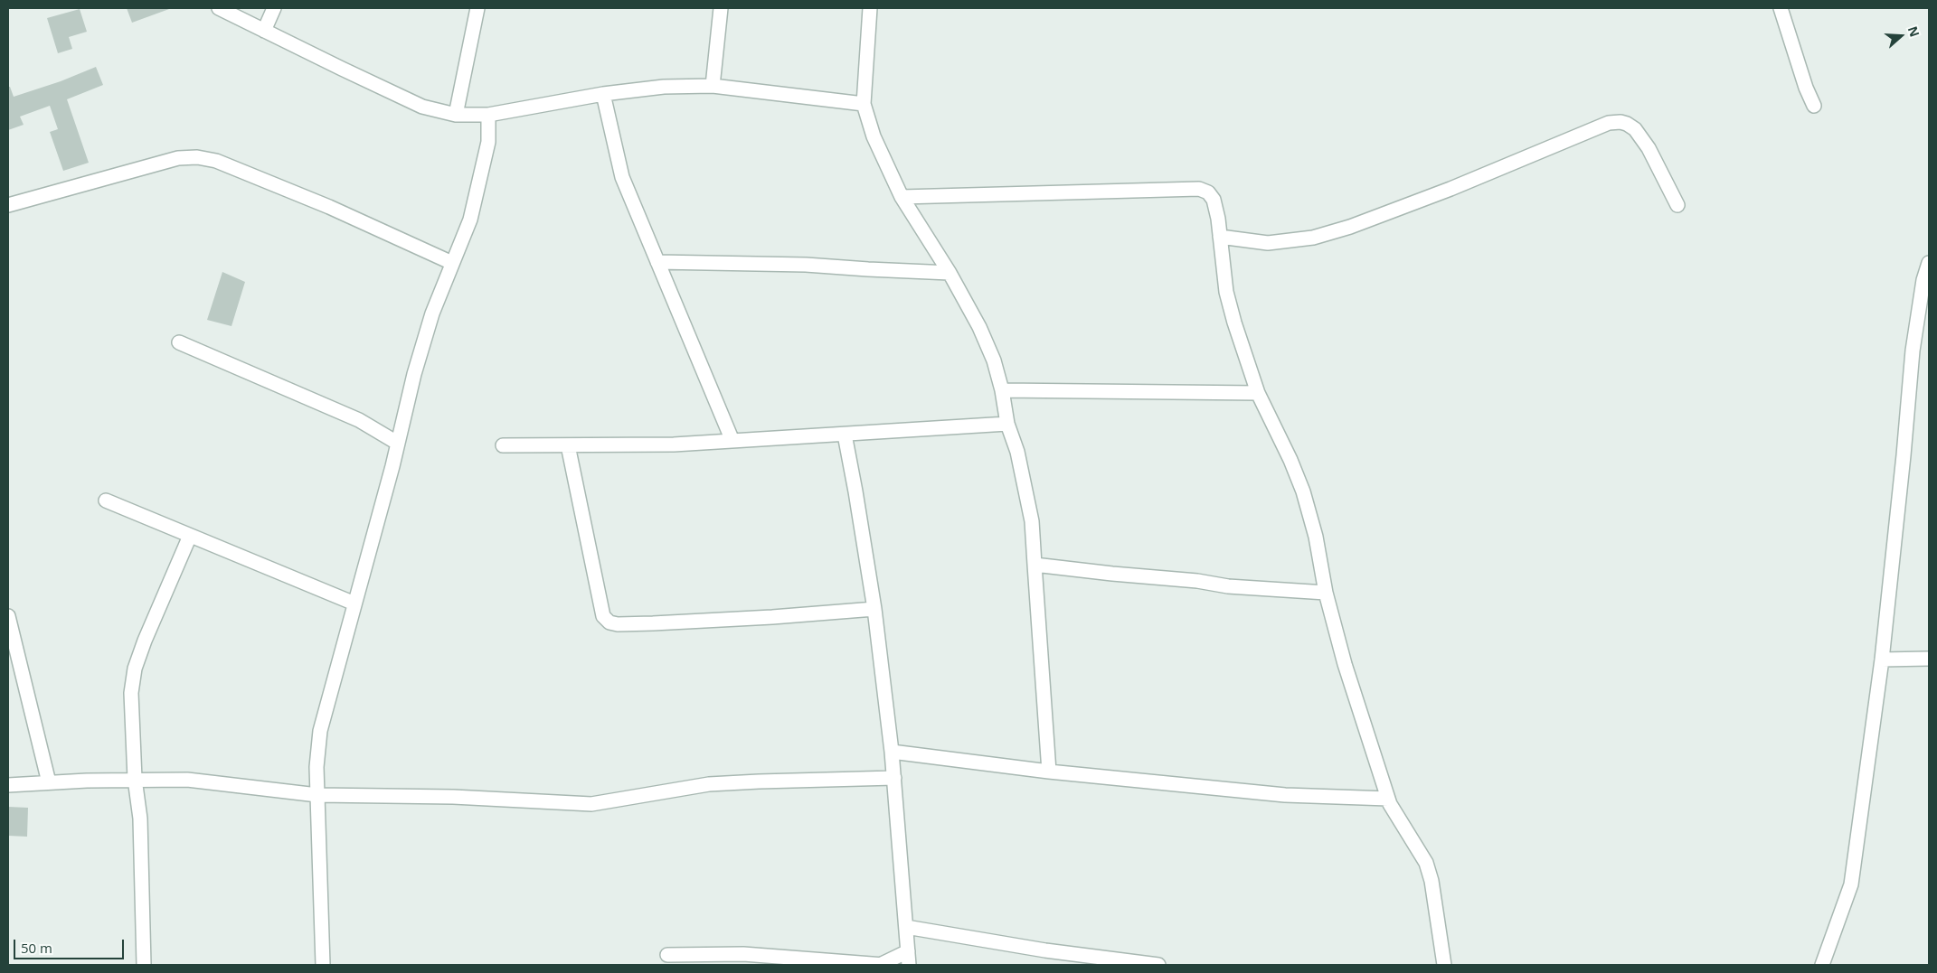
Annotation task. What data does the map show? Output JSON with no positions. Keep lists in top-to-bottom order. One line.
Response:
{"scale_bar":"50 m","north":"right"}
